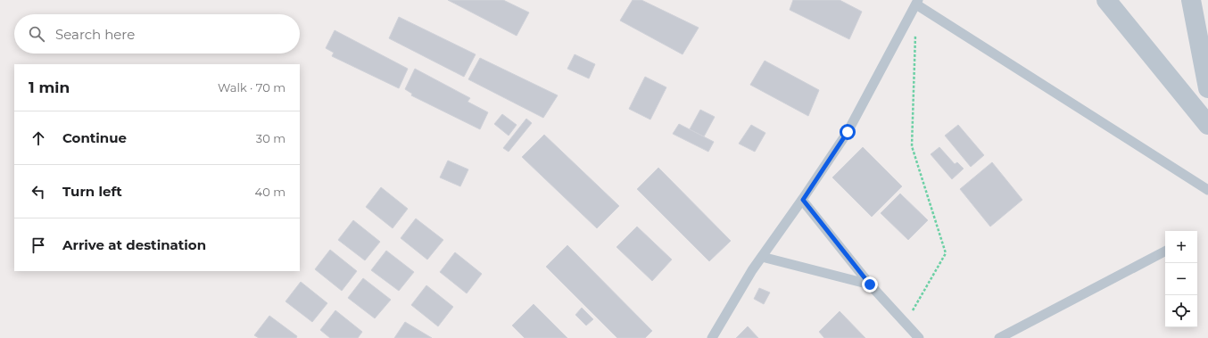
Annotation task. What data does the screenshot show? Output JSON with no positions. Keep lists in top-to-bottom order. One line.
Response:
{"page":{"search":"Search here","heading":["1 min","Walk · 70 m"],"list":[["Continue","30 m"],["Turn left","40 m"],"Arrive at destination"],"map_buttons":["+","−"]}}
